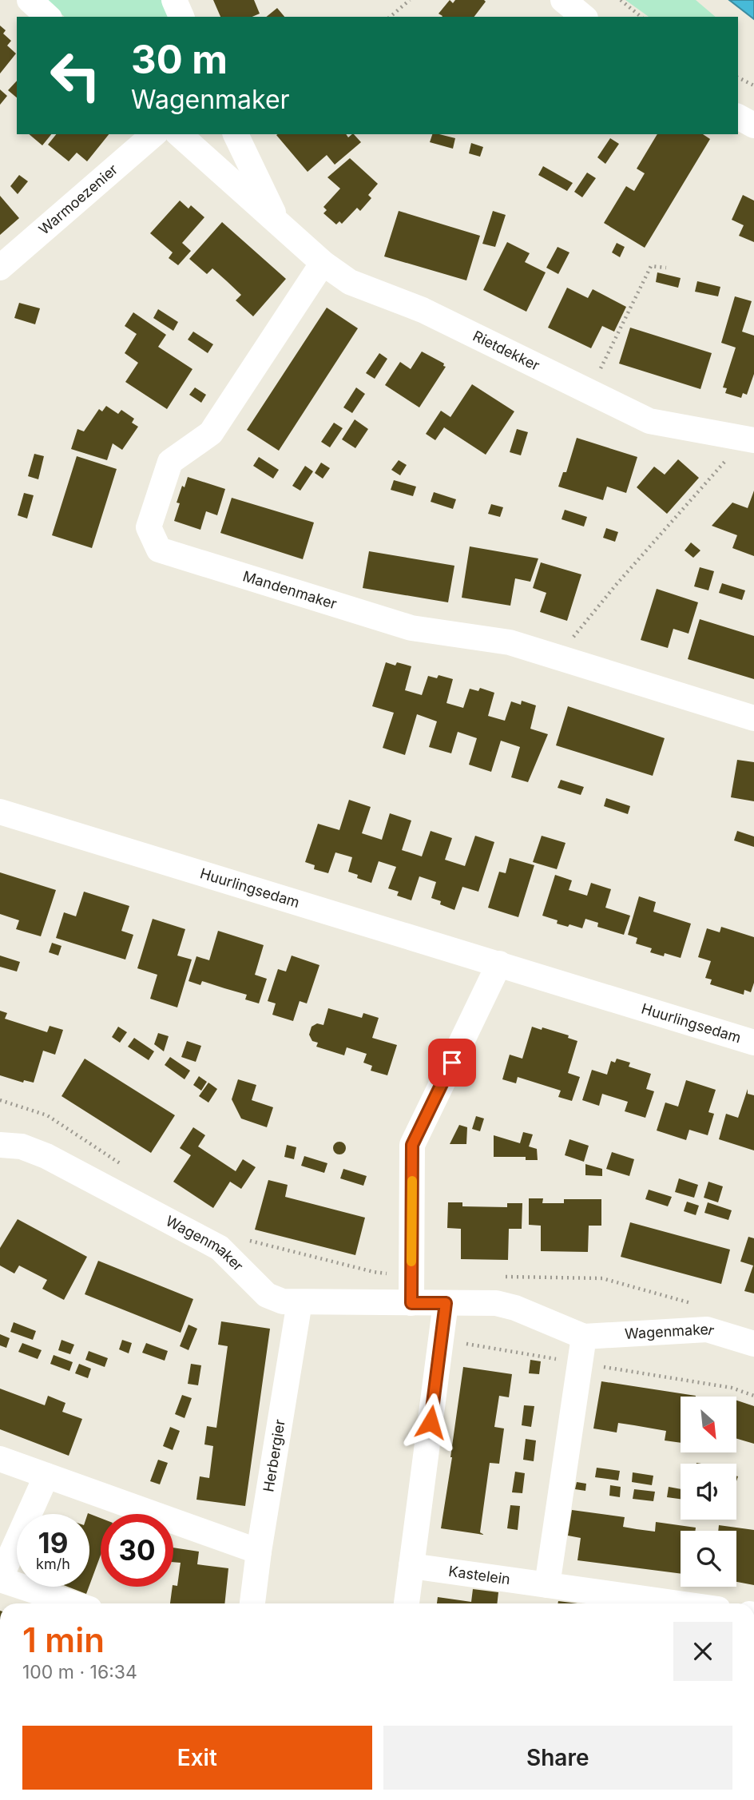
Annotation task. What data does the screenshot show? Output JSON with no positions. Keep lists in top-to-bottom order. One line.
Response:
{"streets":{"street":["Warmoezenier","Rietdekker","Mandenmaker","Huurlingsedam","Wagenmaker","Herbergier","Kastelein"]},"crossings":[["Rietdekker","Mandenmaker"],["Wagenmaker","Herbergier"]],"north":"bottom right","page":{"turn":["30 m","Wagenmaker"],"speed":"19 km/h","limit":"30","heading":["1 min","100 m · 16:34"],"buttons":["Exit","Share"]}}
